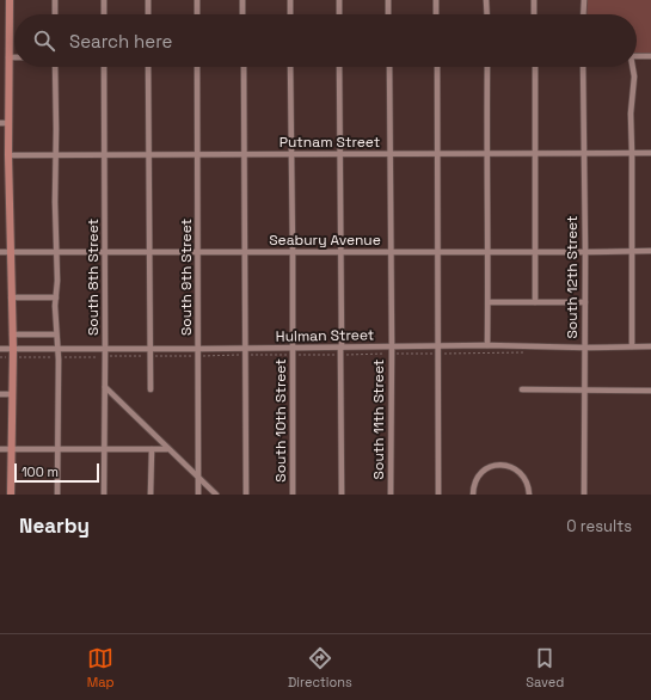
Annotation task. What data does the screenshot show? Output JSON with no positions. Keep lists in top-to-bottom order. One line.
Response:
{"streets":{"street":["Putnam Street","Seabury Avenue","South 8th Street","South 9th Street","South 12th Street","Hulman Street","South 11th Street","South 10th Street"]},"crossings":[["Putnam Street","South 8th Street"],["Putnam Street","South 9th Street"],["Putnam Street","South 12th Street"],["Putnam Street","South 11th Street"],["Putnam Street","South 10th Street"],["Seabury Avenue","South 8th Street"],["Seabury Avenue","South 9th Street"],["Seabury Avenue","South 12th Street"],["Seabury Avenue","South 11th Street"],["Seabury Avenue","South 10th Street"],["South 8th Street","Hulman Street"],["South 9th Street","Hulman Street"],["South 12th Street","Hulman Street"],["Hulman Street","South 11th Street"],["Hulman Street","South 10th Street"]],"scale_bar":"100 m","page":{"search":"Search here","scale":"100 m","heading":["Nearby","0 results"],"nav":["Map","Directions","Saved"]}}
